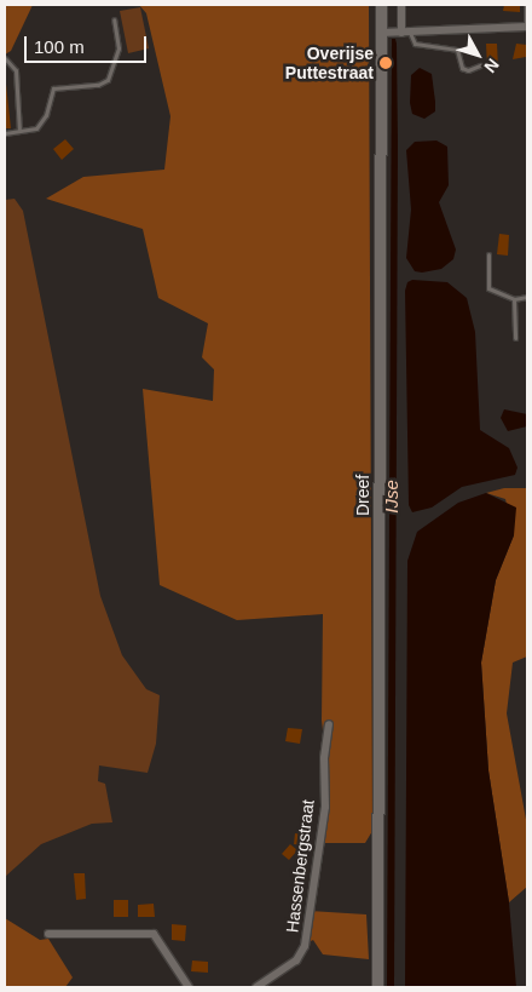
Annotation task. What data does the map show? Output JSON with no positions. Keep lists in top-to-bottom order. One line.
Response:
{"streets":{"main road":["Dreef"],"street":["Hassenbergstraat"]},"water":["IJse"],"places":["Overijse Puttestraat"],"scale_bar":"100 m","north":"bottom right"}
